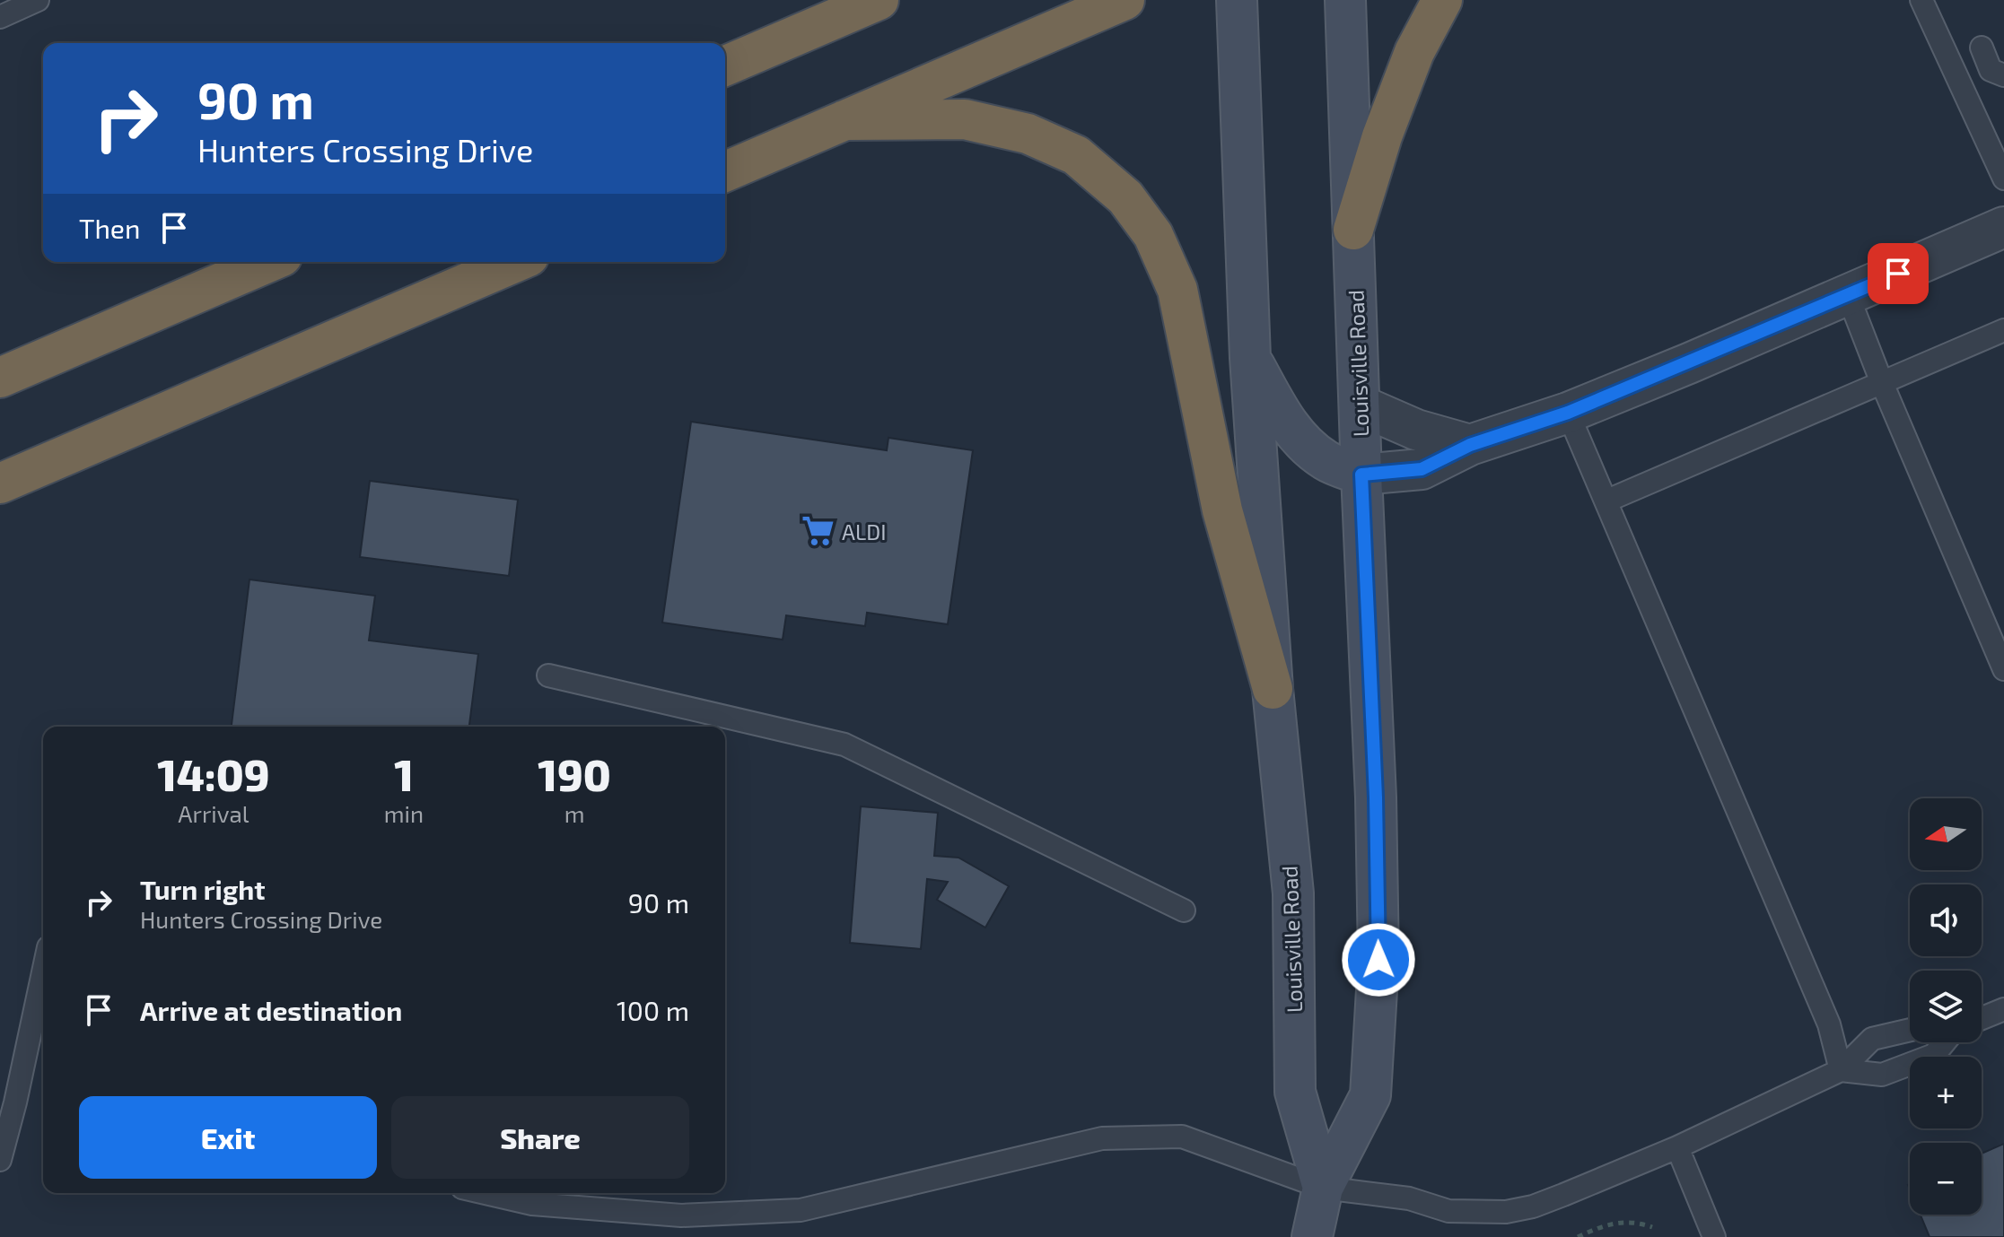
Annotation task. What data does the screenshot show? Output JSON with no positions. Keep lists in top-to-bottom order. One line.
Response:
{"streets":{"main road":["Louisville Road"]},"places":{"supermarket":["ALDI"]},"north":"left","page":{"turn":["90 m","Hunters Crossing Drive"],"then":"Then","eta":["14:09","Arrival","1","min","190","m"],"map_buttons":["+","−"],"list":[{"name":"Turn right","note":"Hunters Crossing Drive","value":"90 m"},{"name":"Arrive at destination","value":"100 m"}],"buttons":["Exit","Share"]}}
